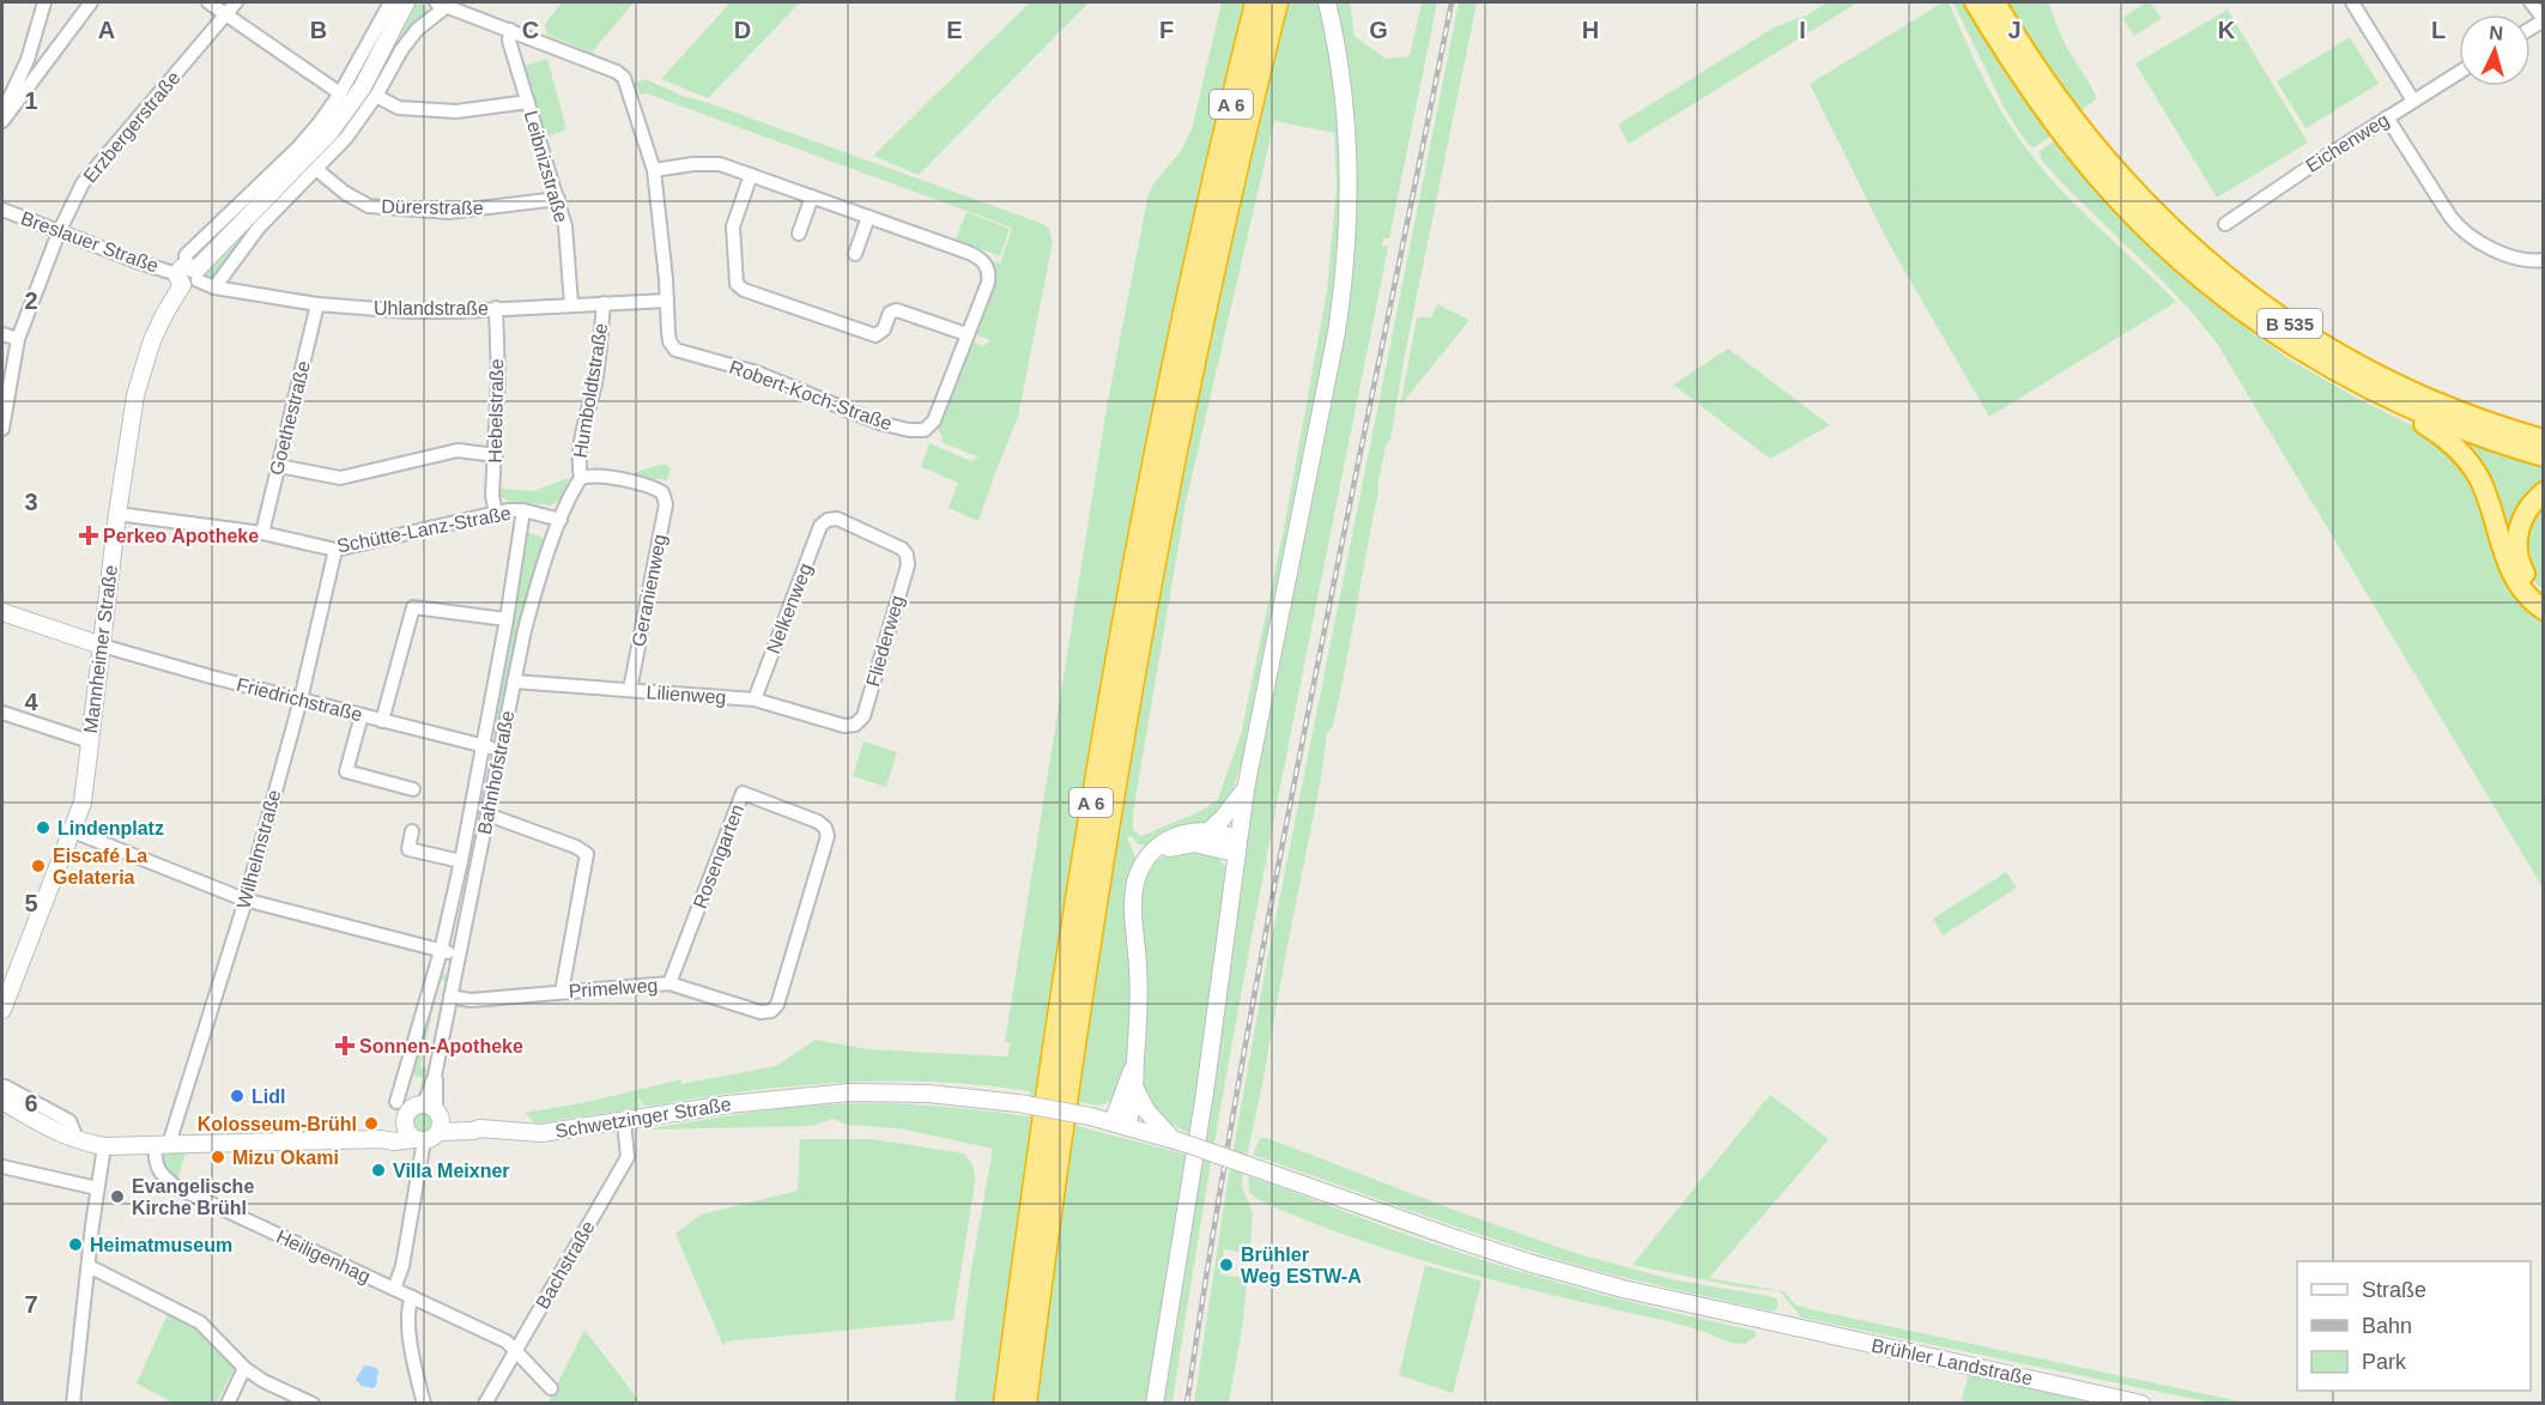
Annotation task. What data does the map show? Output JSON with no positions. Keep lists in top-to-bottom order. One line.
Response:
{"streets":{"highway":["A 6","B 535"],"main road":["Mannheimer Straße","Schwetzinger Straße","Brühler Landstraße"],"street":["Erzbergerstraße","Eichenweg","Leibnizstraße","Dürerstraße","Breslauer Straße","Uhlandstraße","Humboldtstraße","Robert-Koch-Straße","Hebelstraße","Goethestraße","Schütte-Lanz-Straße","Geranienweg","Nelkenweg","Fliederweg","Lilienweg","Friedrichstraße","Bahnhofstraße","Wilhelmstraße","Rosengarten","Primelweg","Heiligenhag","Bachstraße"]},"crossings":[["Erzbergerstraße","Breslauer Straße"],["Leibnizstraße","Dürerstraße"],["Leibnizstraße","Uhlandstraße"],["Breslauer Straße","Uhlandstraße"],["Breslauer Straße","Mannheimer Straße"],["Uhlandstraße","Humboldtstraße"],["Uhlandstraße","Robert-Koch-Straße"],["Uhlandstraße","Hebelstraße"],["Uhlandstraße","Goethestraße"],["Uhlandstraße","Mannheimer Straße"],["Humboldtstraße","Geranienweg"],["Humboldtstraße","Bahnhofstraße"],["Hebelstraße","Schütte-Lanz-Straße"],["Goethestraße","Schütte-Lanz-Straße"],["Schütte-Lanz-Straße","Mannheimer Straße"],["Schütte-Lanz-Straße","Bahnhofstraße"],["Schütte-Lanz-Straße","Wilhelmstraße"],["Geranienweg","Lilienweg"],["Geranienweg","Bahnhofstraße"],["Nelkenweg","Fliederweg"],["Nelkenweg","Lilienweg"],["Fliederweg","Lilienweg"],["Mannheimer Straße","Friedrichstraße"],["Lilienweg","Bahnhofstraße"],["Friedrichstraße","Bahnhofstraße"],["Friedrichstraße","Wilhelmstraße"],["Bahnhofstraße","Primelweg"],["Bahnhofstraße","Schwetzinger Straße"],["Bahnhofstraße","Heiligenhag"],["Wilhelmstraße","Heiligenhag"],["Rosengarten","Primelweg"],["Schwetzinger Straße","Bachstraße"],["Schwetzinger Straße","Brühler Landstraße"],["Heiligenhag","Bachstraße"]],"places":{"health":["Perkeo Apotheke","Sonnen-Apotheke"],"other":["Lindenplatz","Eiscafé La Gelateria","Lidl","Kolosseum-Brühl","Mizu Okami","Villa Meixner","Evangelische Kirche Brühl","Heimatmuseum","Brühler Weg ESTW-A"]},"legend":["Straße","Bahn","Park"],"north":"top","grid":{"columns":["A","B","C","D","E","F","G","H","I","J","K","L"],"rows":["1","2","3","4","5","6","7"]}}
